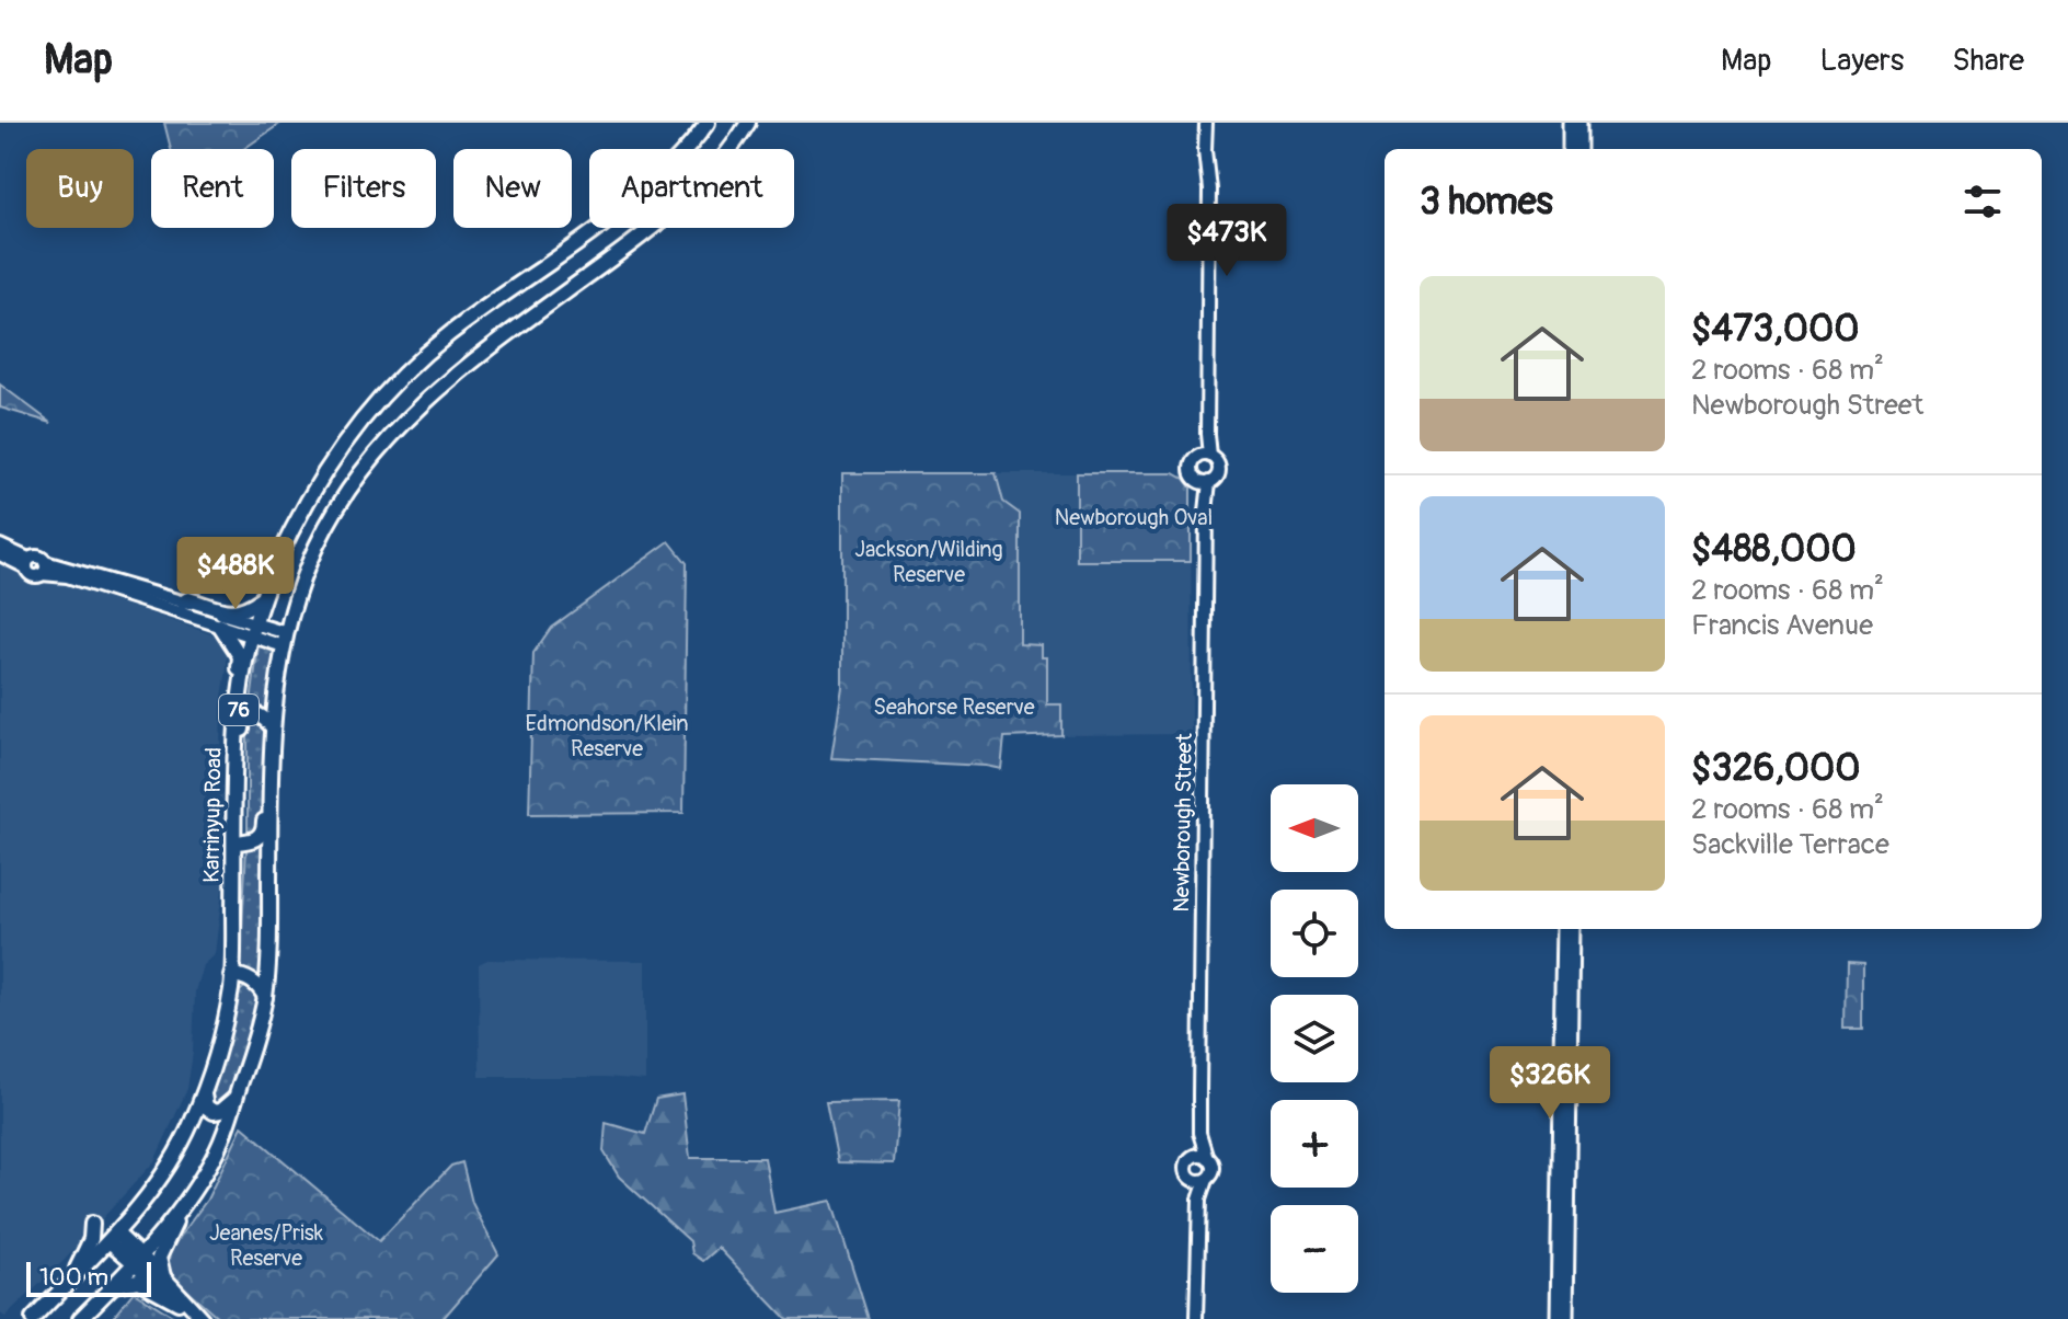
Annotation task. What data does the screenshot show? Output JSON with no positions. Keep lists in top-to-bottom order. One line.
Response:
{"streets":{"highway":["76","Karrinyup Road"],"street":["Newborough Street"]},"parks":["Newborough Oval","Jackson/Wilding Reserve","Seahorse Reserve","Edmondson/Klein Reserve","Jeanes/Prisk Reserve"],"scale_bar":"100 m","north":"left","page":{"header":"Map","nav":["Map","Layers","Share"],"chip":["Buy","Rent","Filters","New","Apartment"],"heading":"3 homes","price":["$473K","$488K","$326K"],"list":[{"name":"$473,000","note":"2 rooms · 68 m² · Newborough Street"},{"name":"$488,000","note":"2 rooms · 68 m² · Francis Avenue"},{"name":"$326,000","note":"2 rooms · 68 m² · Sackville Terrace"}],"map_buttons":["+","−"],"scale":"100 m"}}
